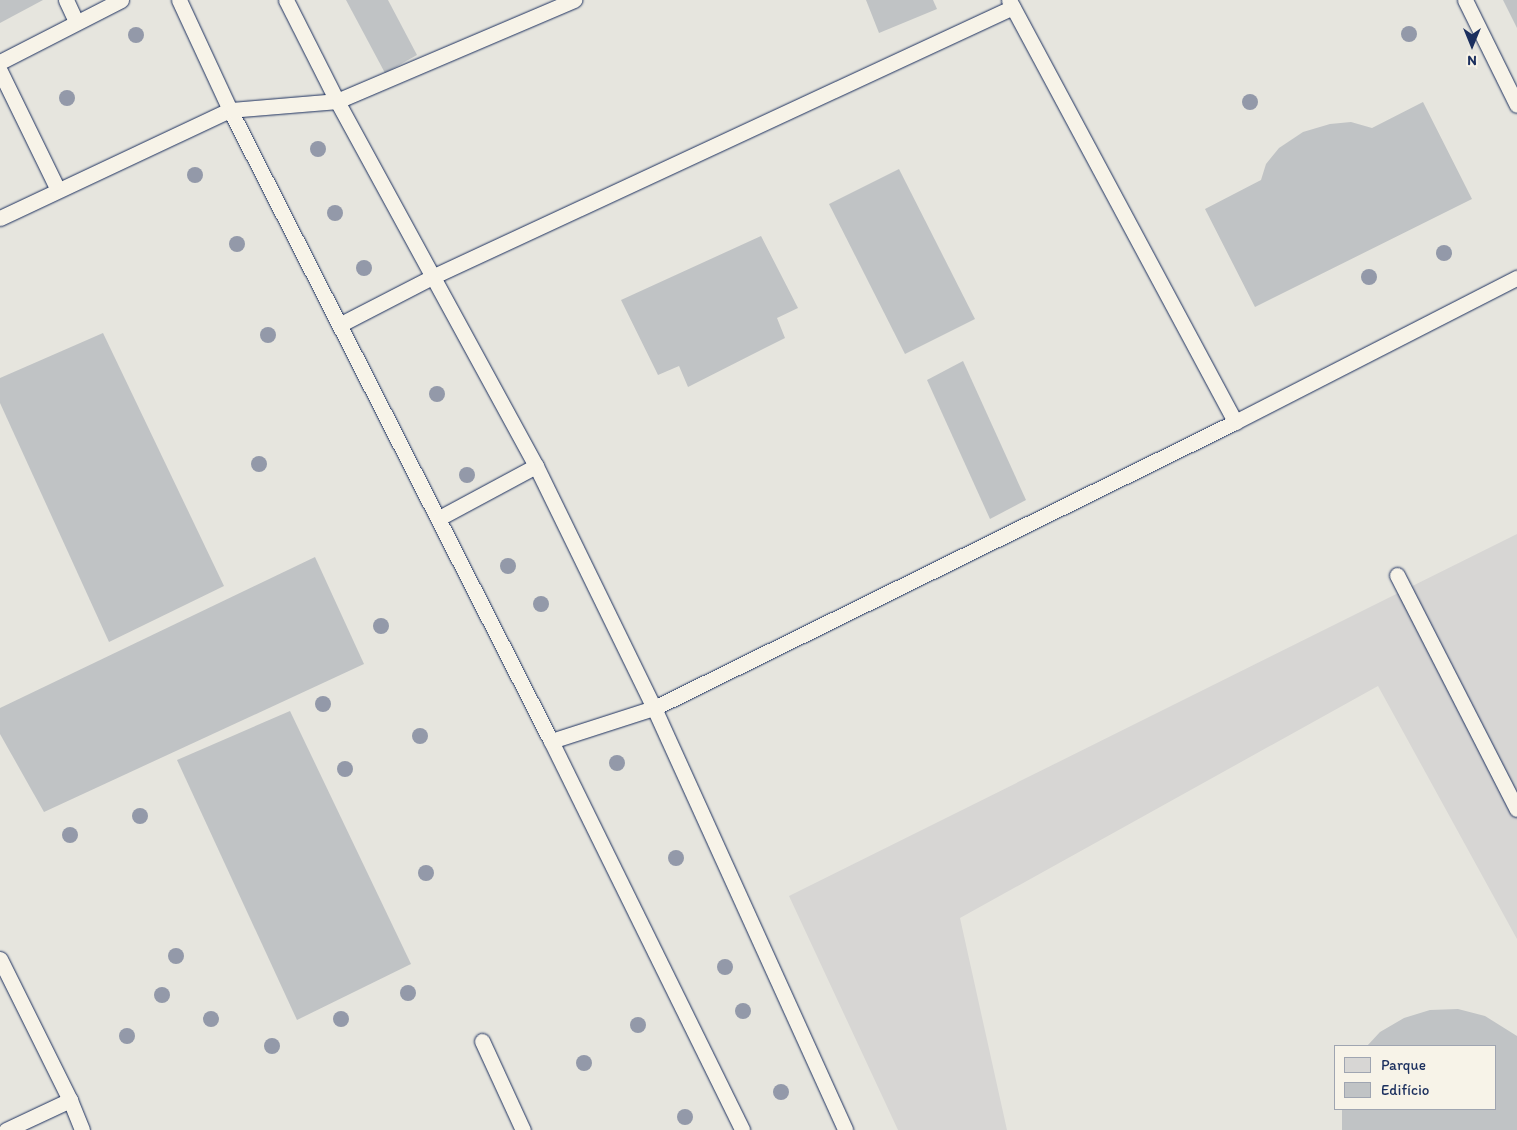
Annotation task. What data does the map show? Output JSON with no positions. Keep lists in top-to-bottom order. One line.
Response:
{"legend":["Parque","Edifício"],"north":"bottom"}
